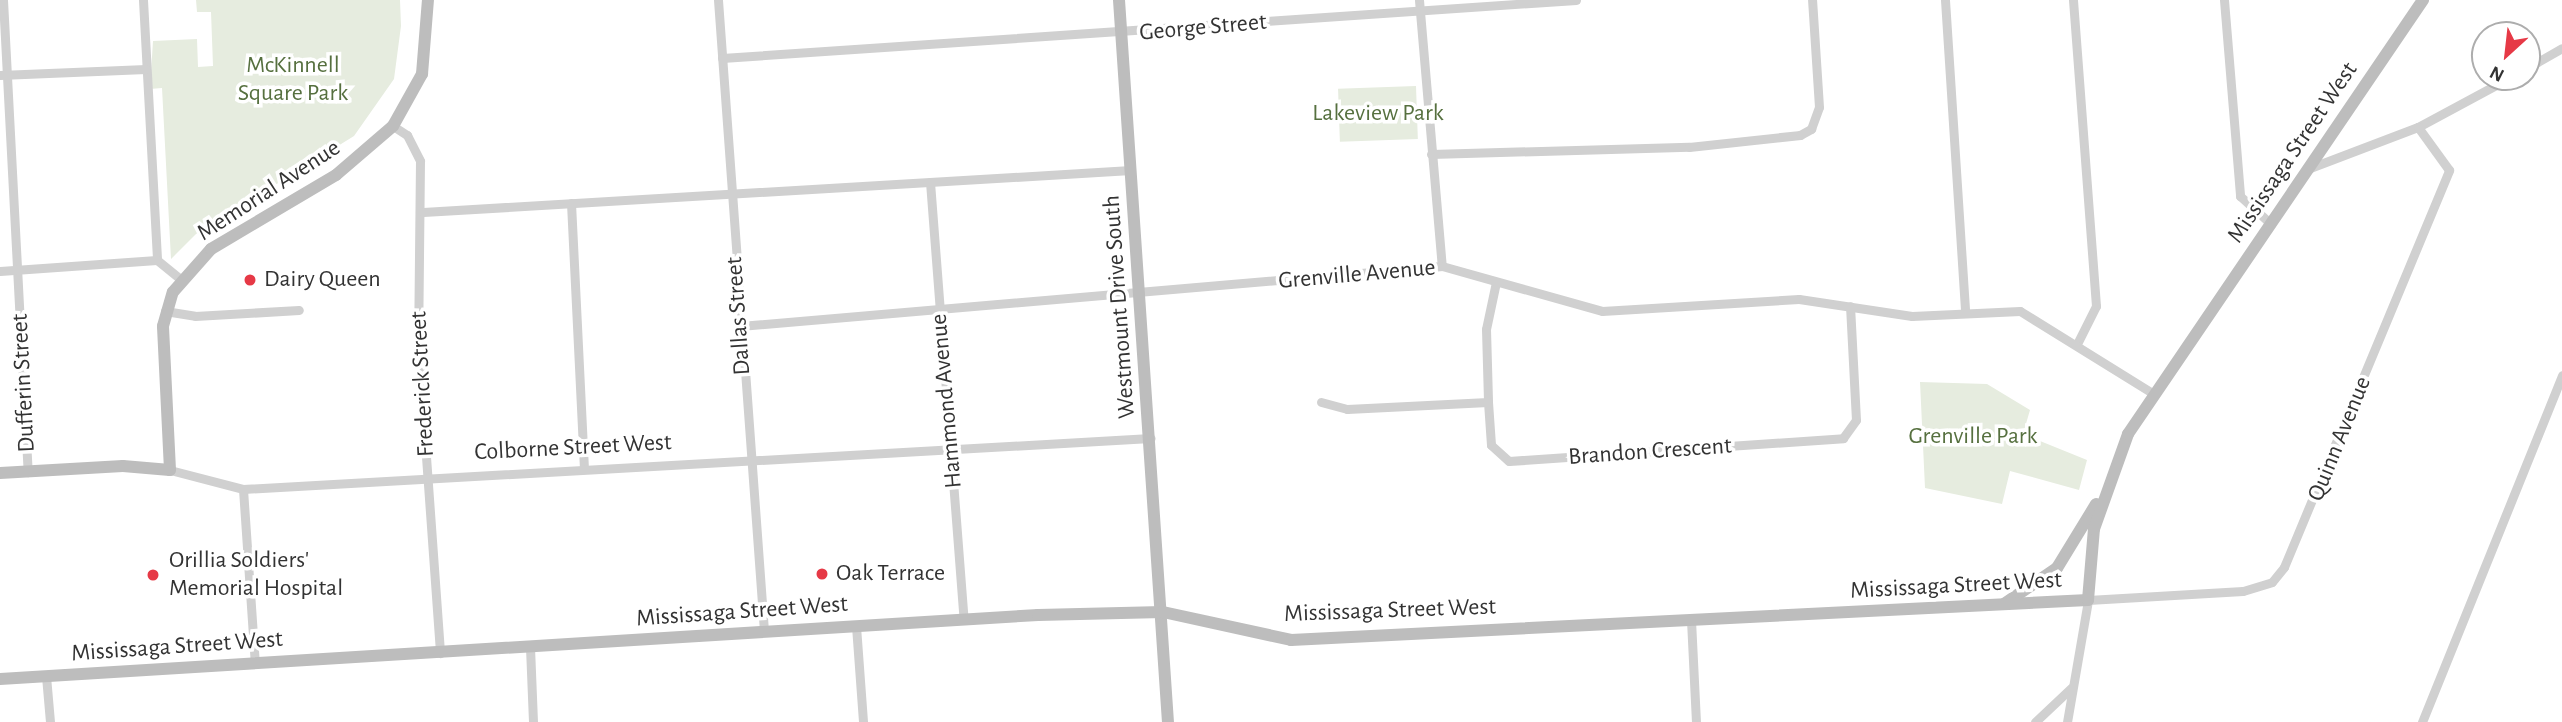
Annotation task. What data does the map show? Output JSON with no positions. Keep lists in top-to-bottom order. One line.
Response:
{"streets":{"street":["George Street","Mississaga Street West","Memorial Avenue","Grenville Avenue","Westmount Drive South","Dallas Street","Dufferin Street","Frederick Street","Hammond Avenue","Quinn Avenue","Colborne Street West","Brandon Crescent"]},"crossings":[["George Street","Westmount Drive South"],["George Street","Dallas Street"],["Mississaga Street West","Grenville Avenue"],["Mississaga Street West","Westmount Drive South"],["Mississaga Street West","Dallas Street"],["Mississaga Street West","Frederick Street"],["Mississaga Street West","Hammond Avenue"],["Mississaga Street West","Quinn Avenue"],["Memorial Avenue","Frederick Street"],["Grenville Avenue","Westmount Drive South"],["Grenville Avenue","Dallas Street"],["Grenville Avenue","Hammond Avenue"],["Grenville Avenue","Brandon Crescent"],["Westmount Drive South","Colborne Street West"],["Dallas Street","Colborne Street West"],["Dufferin Street","Colborne Street West"],["Frederick Street","Colborne Street West"],["Hammond Avenue","Colborne Street West"]],"parks":["McKinnell Square Park","Lakeview Park","Grenville Park"],"places":["Dairy Queen","Oak Terrace","Orillia Soldiers' Memorial Hospital"],"north":"bottom left"}
